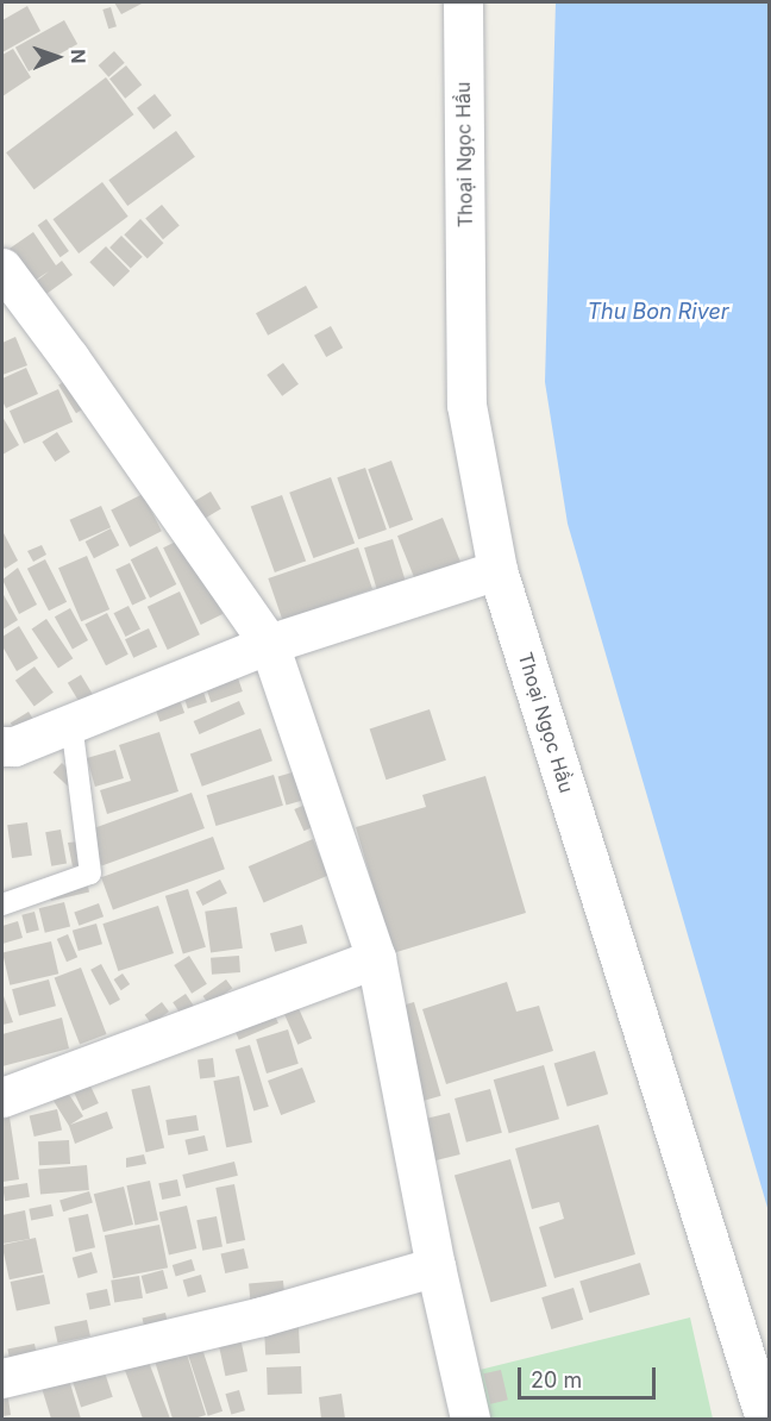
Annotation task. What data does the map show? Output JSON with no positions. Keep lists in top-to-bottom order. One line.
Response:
{"streets":{"street":["Thoại Ngọc Hầu"]},"water":["Thu Bon River"],"scale_bar":"20 m","north":"right"}
